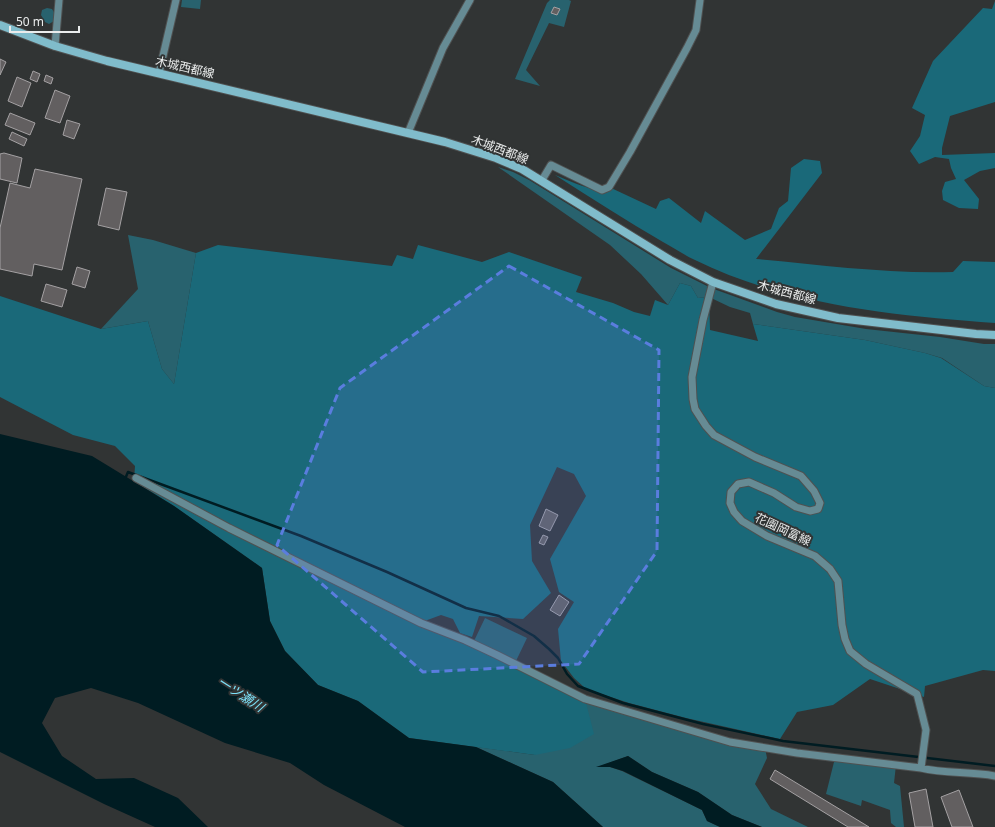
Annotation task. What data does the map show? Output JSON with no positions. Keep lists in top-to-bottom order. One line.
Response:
{"streets":{"main road":["木城西都線"],"street":["花園岡富線"]},"crossings":[["木城西都線","花園岡富線"]],"water":["一ツ瀬川"],"scale_bar":"50 m"}
